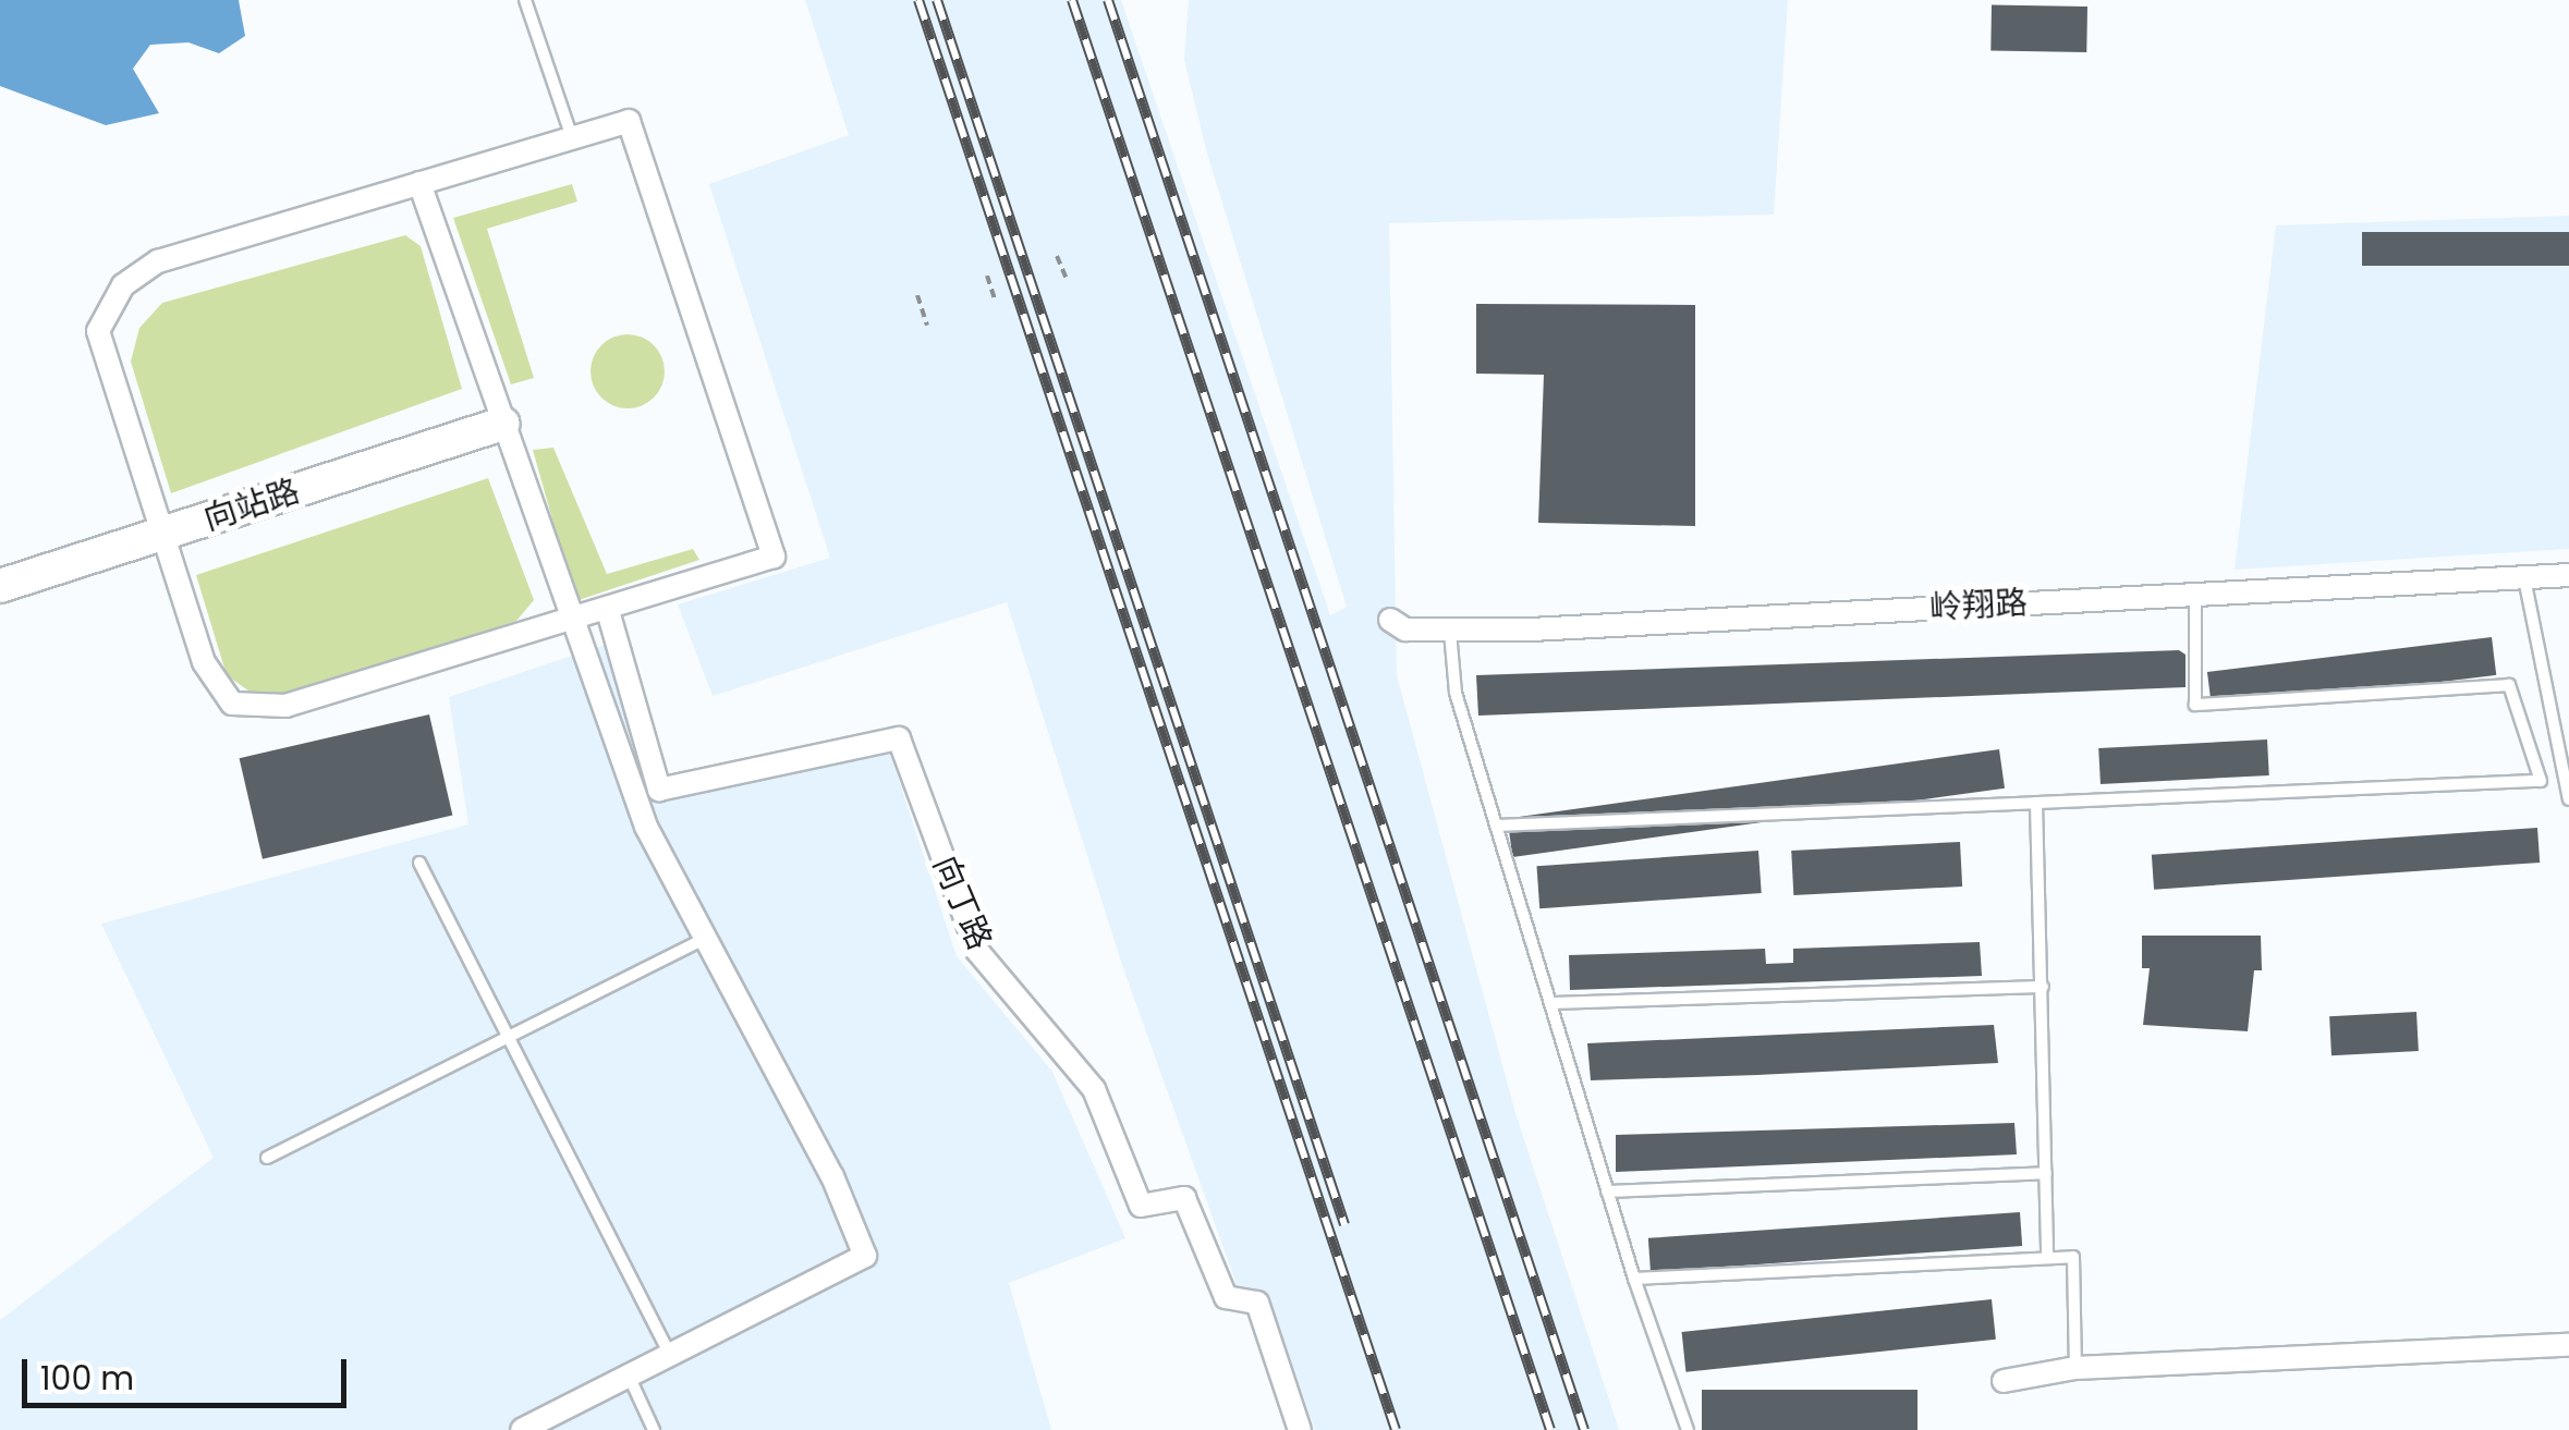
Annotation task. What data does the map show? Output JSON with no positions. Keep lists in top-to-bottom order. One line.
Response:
{"streets":{"street":["向站路","岭翔路","向丁路"]},"scale_bar":"100 m"}
